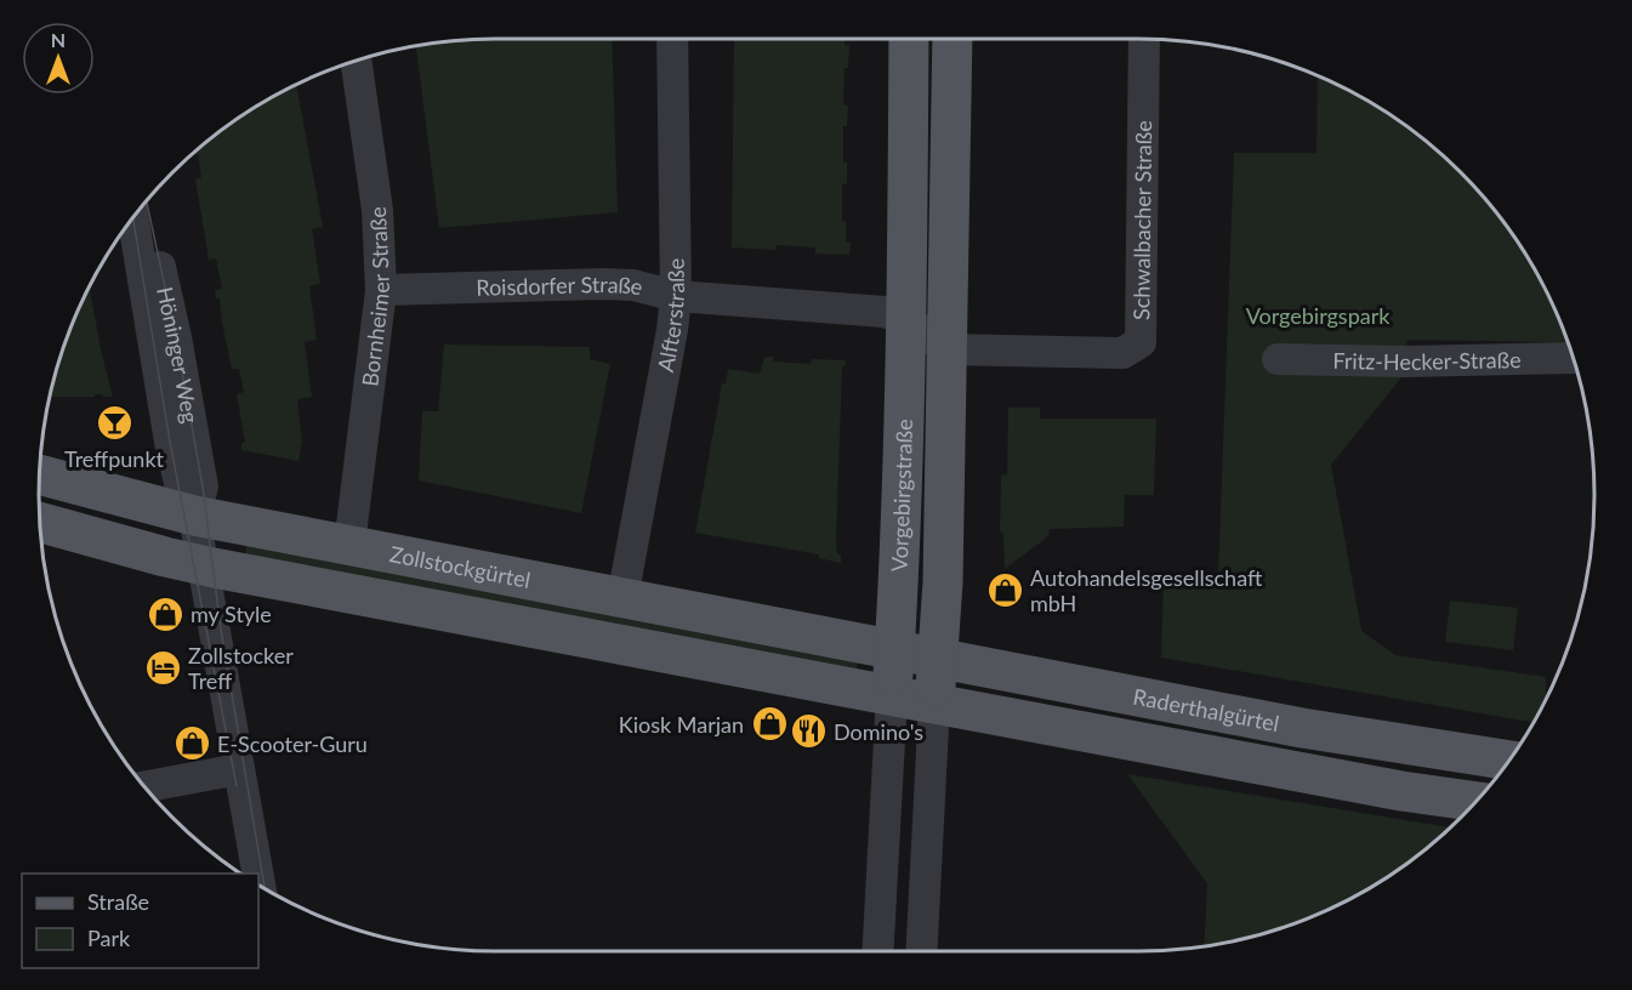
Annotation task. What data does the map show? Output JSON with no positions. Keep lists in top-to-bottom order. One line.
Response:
{"streets":{"main road":["Vorgebirgstraße","Zollstockgürtel","Raderthalgürtel"],"street":["Schwalbacher Straße","Roisdorfer Straße","Bornheimer Straße","Alfterstraße","Höninger Weg","Fritz-Hecker-Straße"]},"crossings":[["Schwalbacher Straße","Vorgebirgstraße"],["Roisdorfer Straße","Bornheimer Straße"],["Roisdorfer Straße","Alfterstraße"],["Roisdorfer Straße","Vorgebirgstraße"],["Bornheimer Straße","Zollstockgürtel"],["Alfterstraße","Zollstockgürtel"],["Höninger Weg","Zollstockgürtel"],["Vorgebirgstraße","Zollstockgürtel"],["Vorgebirgstraße","Raderthalgürtel"],["Zollstockgürtel","Raderthalgürtel"]],"parks":["Vorgebirgspark"],"places":{"bar":["Treffpunkt"],"shop":["Autohandelsgesellschaft mbH","my Style","Kiosk Marjan","E-Scooter-Guru"],"hotel":["Zollstocker Treff"],"restaurant":["Domino's"]},"legend":["Straße","Park"],"north":"top"}
